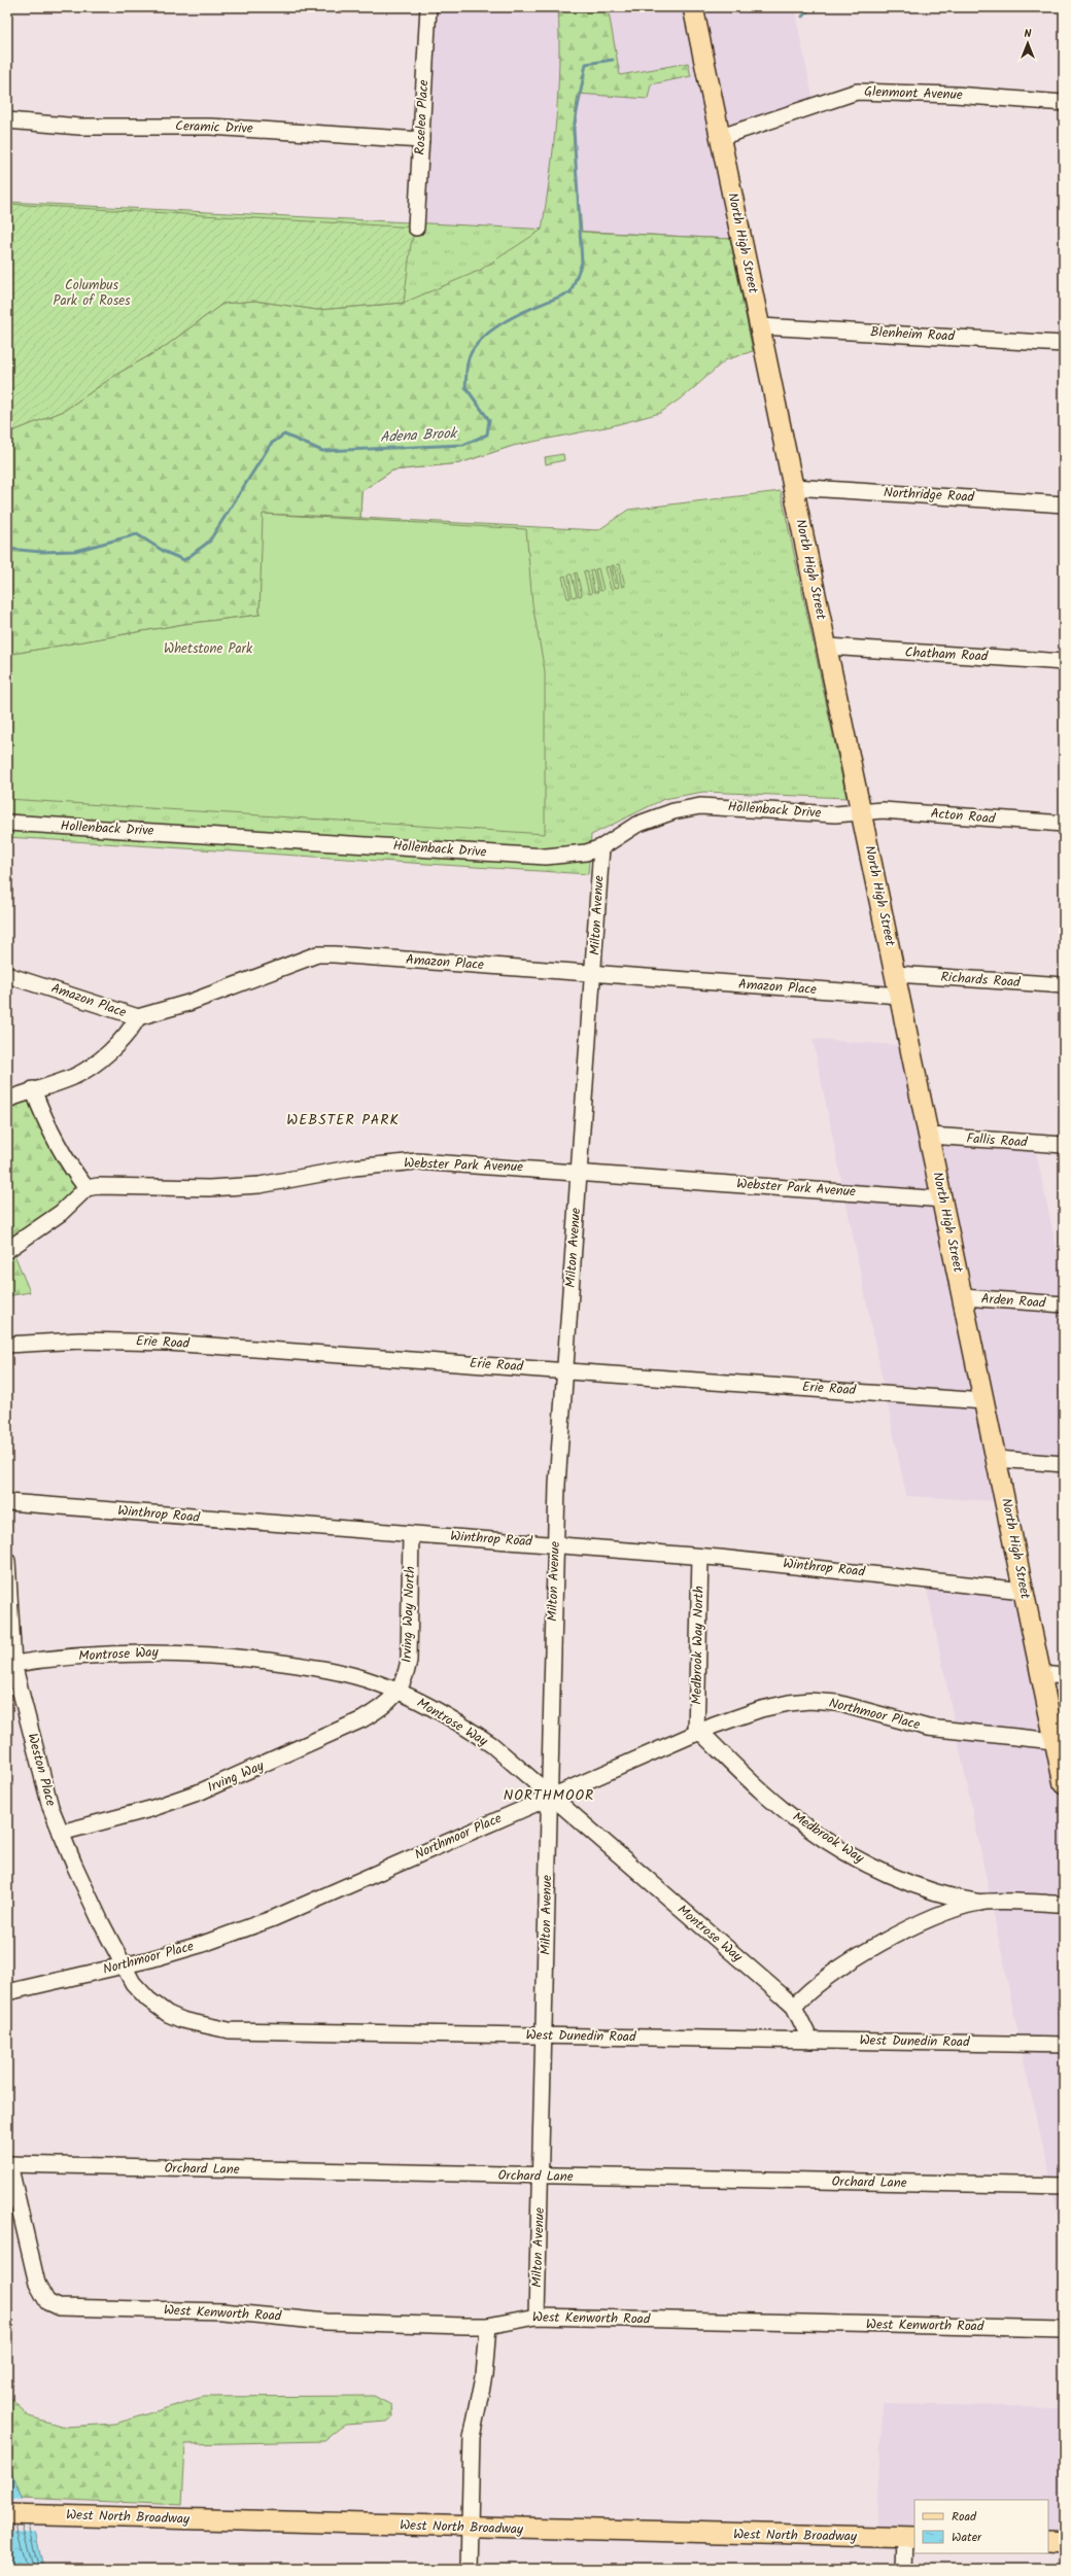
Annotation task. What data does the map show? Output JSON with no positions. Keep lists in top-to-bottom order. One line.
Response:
{"streets":{"main road":["North High Street","West North Broadway"],"street":["Glenmont Avenue","Roselea Place","Ceramic Drive","Blenheim Road","Northridge Road","Chatham Road","Hollenback Drive","Acton Road","Milton Avenue","Amazon Place","Richards Road","Fallis Road","Webster Park Avenue","Arden Road","Erie Road","Winthrop Road","Irving Way North","Medbrook Way North","Montrose Way","Northmoor Place","Weston Place","Irving Way","Medbrook Way","West Dunedin Road","Orchard Lane","West Kenworth Road"]},"crossings":[["Glenmont Avenue","North High Street"],["Roselea Place","Ceramic Drive"],["North High Street","Blenheim Road"],["North High Street","Northridge Road"],["North High Street","Chatham Road"],["North High Street","Hollenback Drive"],["North High Street","Acton Road"],["North High Street","Amazon Place"],["North High Street","Richards Road"],["North High Street","Fallis Road"],["North High Street","Webster Park Avenue"],["North High Street","Arden Road"],["North High Street","Erie Road"],["North High Street","Winthrop Road"],["North High Street","Northmoor Place"],["Hollenback Drive","Acton Road"],["Hollenback Drive","Milton Avenue"],["Milton Avenue","Amazon Place"],["Milton Avenue","Webster Park Avenue"],["Milton Avenue","Erie Road"],["Milton Avenue","Winthrop Road"],["Milton Avenue","Montrose Way"],["Milton Avenue","Northmoor Place"],["Milton Avenue","West Dunedin Road"],["Milton Avenue","Orchard Lane"],["Milton Avenue","West Kenworth Road"],["Winthrop Road","Irving Way North"],["Winthrop Road","Medbrook Way North"],["Irving Way North","Montrose Way"],["Irving Way North","Irving Way"],["Medbrook Way North","Northmoor Place"],["Medbrook Way North","Medbrook Way"],["Montrose Way","Northmoor Place"],["Montrose Way","Weston Place"],["Montrose Way","Irving Way"],["Montrose Way","West Dunedin Road"],["Northmoor Place","Weston Place"],["Northmoor Place","Medbrook Way"],["Northmoor Place","West Dunedin Road"],["Weston Place","Irving Way"],["Weston Place","West Dunedin Road"],["Orchard Lane","West Kenworth Road"]],"districts":["WEBSTER PARK","NORTHMOOR"],"water":["Adena Brook"],"parks":["Columbus Park of Roses","Whetstone Park"],"legend":["Road","Water"],"north":"top"}
